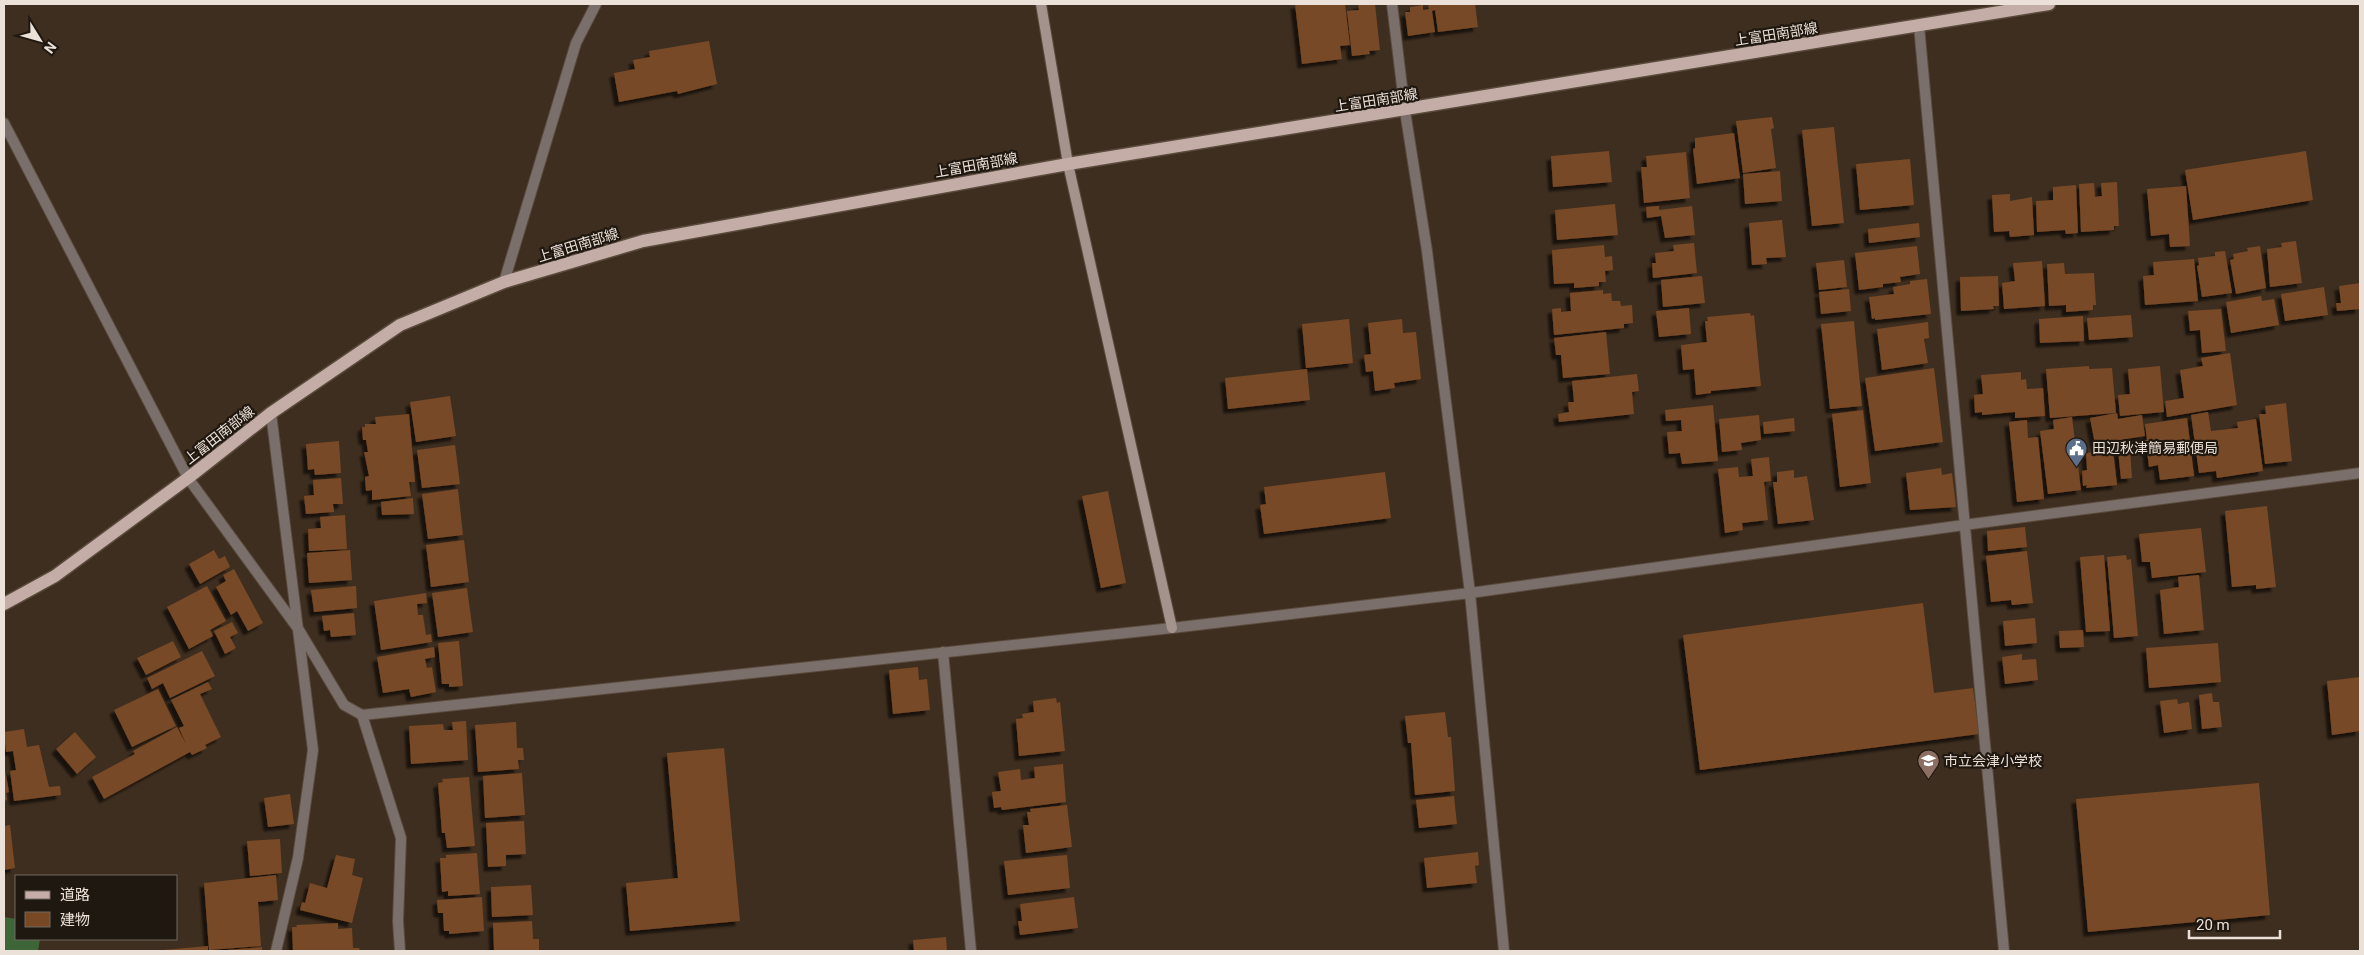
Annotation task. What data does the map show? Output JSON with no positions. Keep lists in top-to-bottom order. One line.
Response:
{"streets":{"main road":["上富田南部線"]},"places":{"public building":["田辺秋津簡易郵便局"],"school or university":["市立会津小学校"]},"legend":["道路","建物"],"scale_bar":"20 m","north":"bottom right"}
